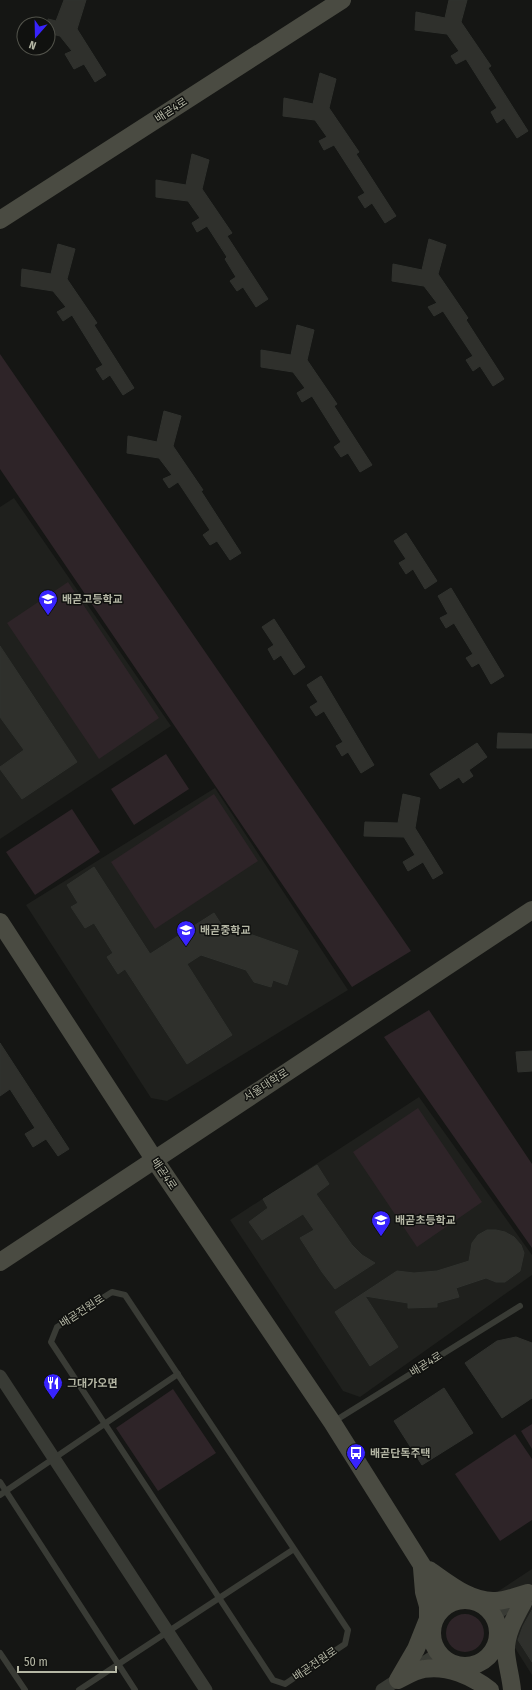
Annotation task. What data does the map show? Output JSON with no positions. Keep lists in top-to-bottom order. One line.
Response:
{"streets":{"main road":["배곧4로","서울대학로"],"lane":["배곧전원로"]},"crossings":[["배곧4로","서울대학로"]],"places":{"school or university":["배곧고등학교","배곧중학교","배곧초등학교"],"restaurant":["그대가오면"],"bus stop":["배곧단독주택"]},"scale_bar":"50 m","north":"bottom"}
